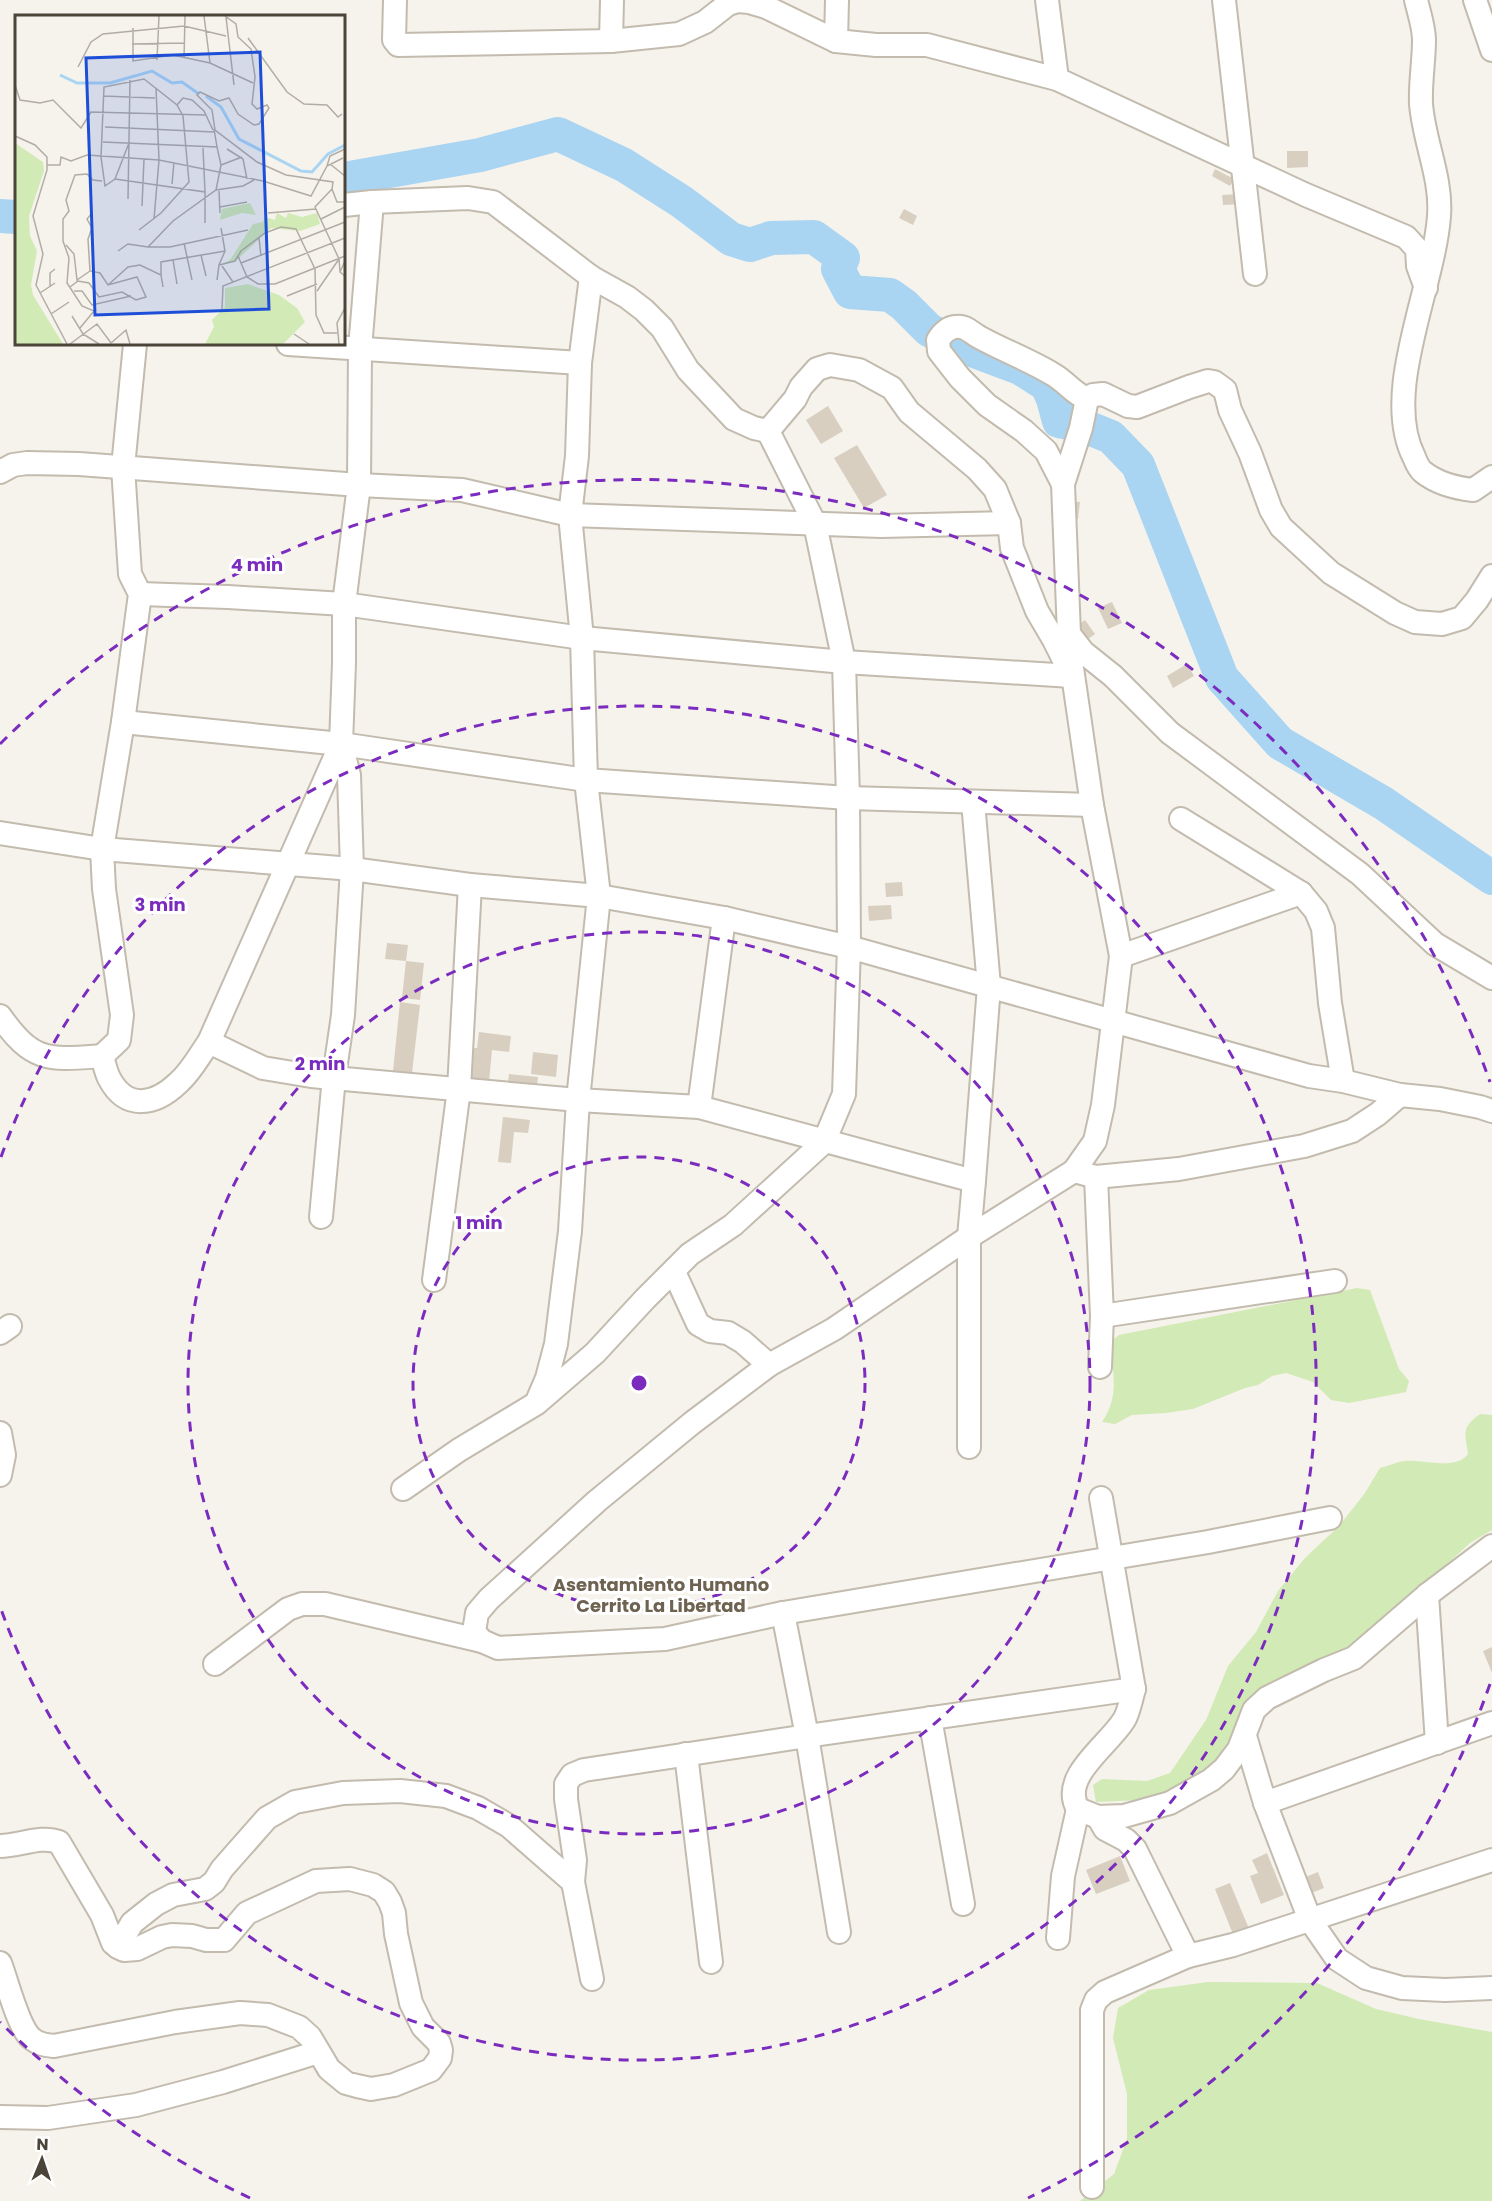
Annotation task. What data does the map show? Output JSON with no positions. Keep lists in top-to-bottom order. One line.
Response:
{"districts":["Asentamiento Humano Cerrito La Libertad"],"north":"top","rings":["4 min","3 min","2 min","1 min"]}
